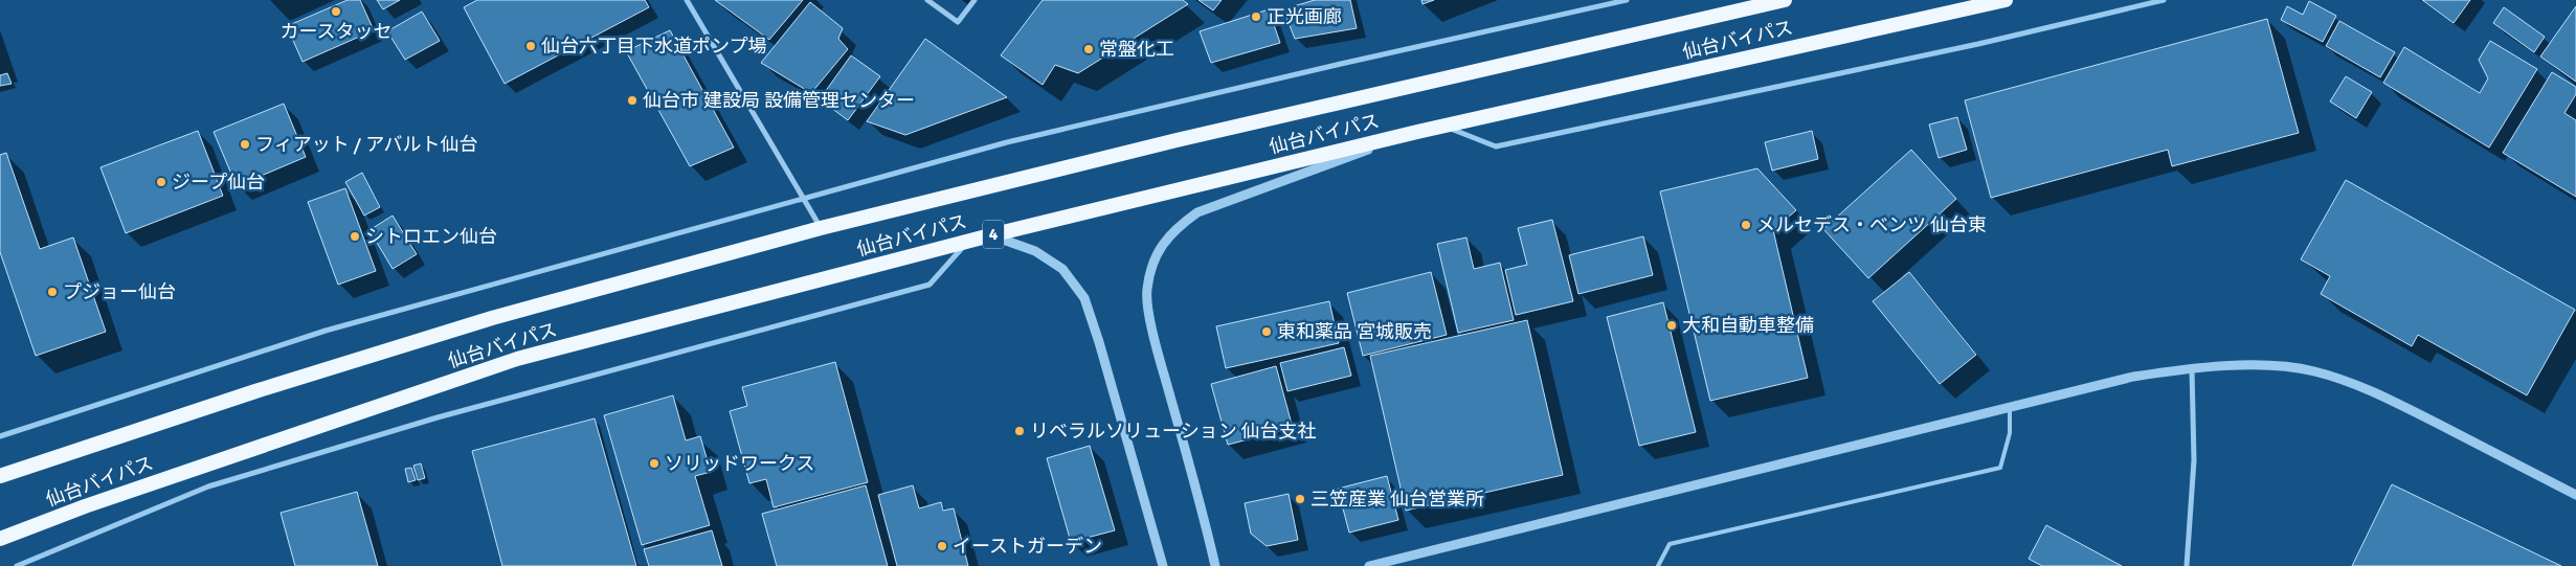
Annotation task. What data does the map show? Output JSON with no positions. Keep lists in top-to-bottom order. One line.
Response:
{"streets":{"highway":["仙台バイパス","4"]},"places":["カースタッセ","正光画廊","仙台六丁目下水道ポンプ場","常盤化工","仙台市 建設局 設備管理センター","フィアット / アバルト仙台","ジープ仙台","メルセデス・ベンツ 仙台東","シトロエン仙台","プジョー仙台","大和自動車整備","東和薬品 宮城販売","リベラルソリューション 仙台支社","ソリッドワークス","三笠産業 仙台営業所","イーストガーデン"]}
